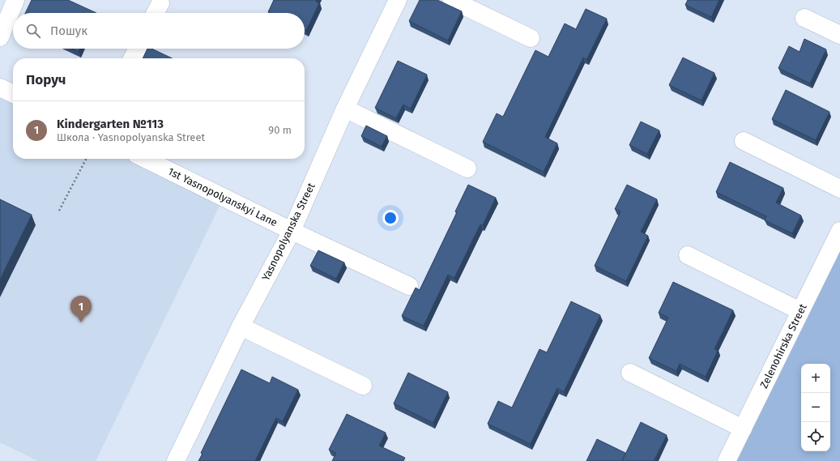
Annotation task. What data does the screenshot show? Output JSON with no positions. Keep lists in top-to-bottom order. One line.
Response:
{"streets":{"street":["1st Yasnopolyanskyi Lane","Yasnopolyanska Street","Zelenohirska Street"]},"crossings":[["1st Yasnopolyanskyi Lane","Yasnopolyanska Street"]],"page":{"search":"Пошук","heading":"Поруч","list":[{"mark":"1","name":"Kindergarten №113","note":"Школа · Yasnopolyanska Street","value":"90 m"}],"pins":"1","map_buttons":["+","−"]}}
